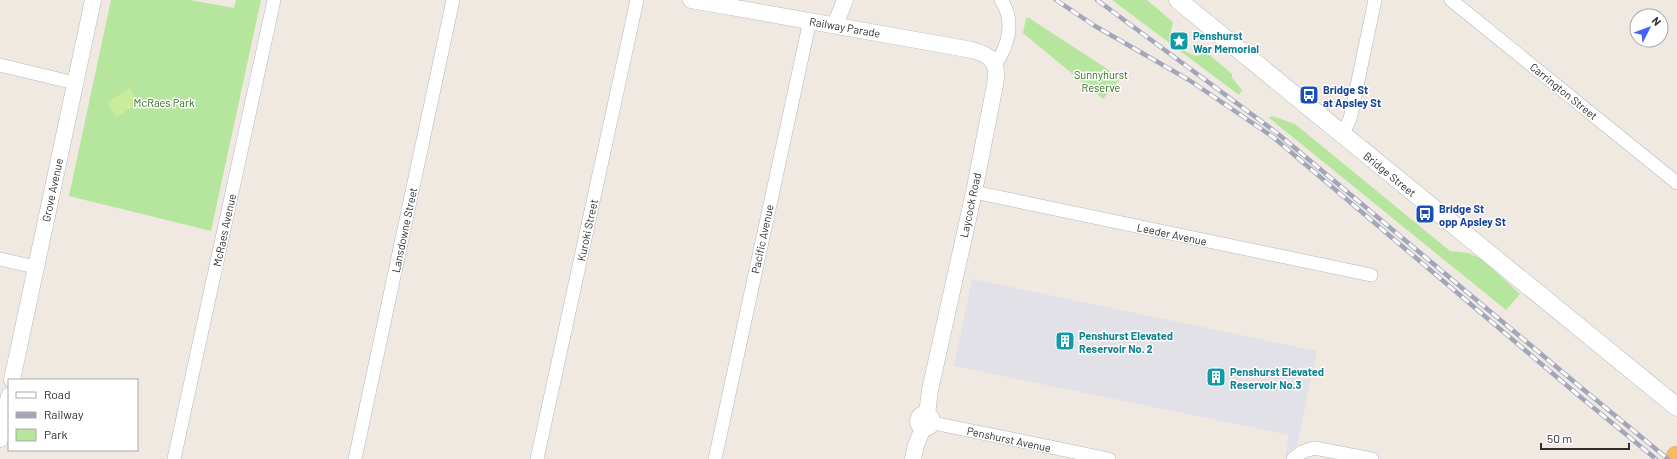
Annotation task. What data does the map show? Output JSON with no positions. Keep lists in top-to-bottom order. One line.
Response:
{"streets":{"main road":["Bridge Street"],"street":["Railway Parade","Carrington Street","Grove Avenue","Laycock Road","McRaes Avenue","Lansdowne Street","Kuroki Street","Leeder Avenue","Pacific Avenue","Penshurst Avenue"]},"crossings":[["Railway Parade","Laycock Road"],["Railway Parade","Pacific Avenue"],["Laycock Road","Leeder Avenue"],["Laycock Road","Penshurst Avenue"]],"parks":["Sunnyhurst Reserve","McRaes Park"],"places":{"place":["Penshurst War Memorial"],"bus stop":["Bridge St at Apsley St","Bridge St opp Apsley St"],"building":["Penshurst Elevated Reservoir No. 2","Penshurst Elevated Reservoir No.3"]},"legend":["Road","Railway","Park"],"scale_bar":"50 m","north":"top right"}
